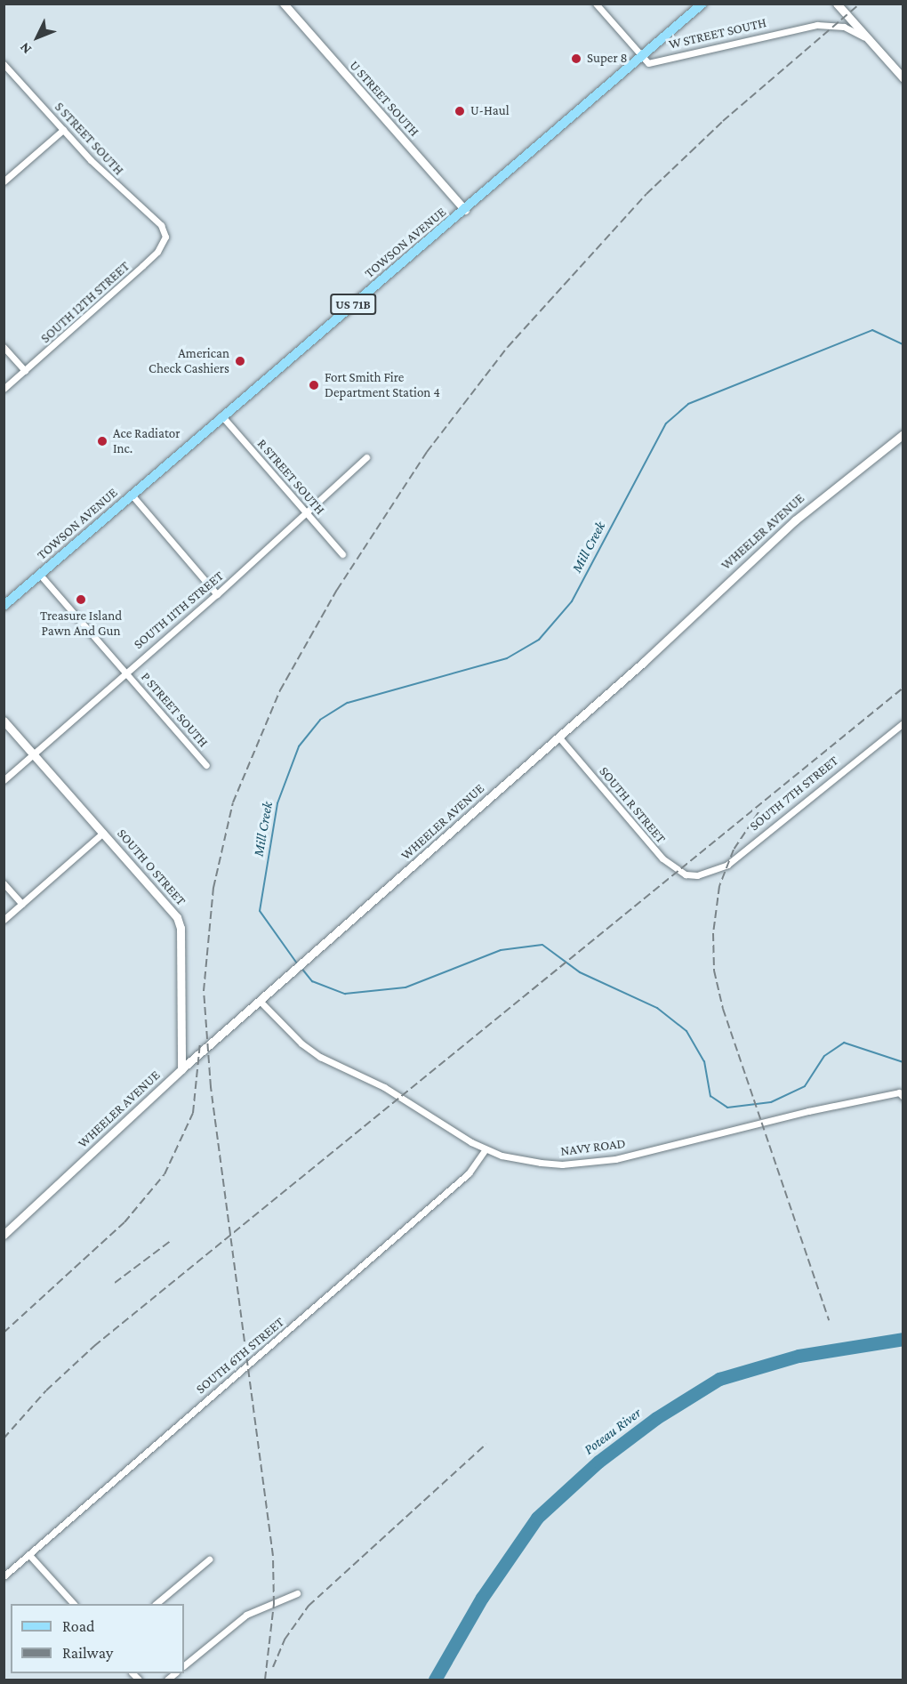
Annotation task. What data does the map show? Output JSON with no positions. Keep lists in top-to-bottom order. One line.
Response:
{"streets":{"main road":["U STREET SOUTH","TOWSON AVENUE","US 71B","WHEELER AVENUE","SOUTH O STREET"],"street":["W STREET SOUTH","S STREET SOUTH","SOUTH 12TH STREET","R STREET SOUTH","SOUTH 11TH STREET","P STREET SOUTH","SOUTH 7TH STREET","SOUTH R STREET","NAVY ROAD","SOUTH 6TH STREET"]},"crossings":[["W STREET SOUTH","TOWSON AVENUE"],["U STREET SOUTH","TOWSON AVENUE"],["S STREET SOUTH","SOUTH 12TH STREET"],["TOWSON AVENUE","R STREET SOUTH"],["TOWSON AVENUE","P STREET SOUTH"],["R STREET SOUTH","SOUTH 11TH STREET"],["WHEELER AVENUE","SOUTH R STREET"],["WHEELER AVENUE","SOUTH O STREET"],["WHEELER AVENUE","NAVY ROAD"],["SOUTH 11TH STREET","P STREET SOUTH"],["SOUTH 11TH STREET","SOUTH O STREET"],["SOUTH 7TH STREET","SOUTH R STREET"],["NAVY ROAD","SOUTH 6TH STREET"]],"water":["Mill Creek","Poteau River"],"places":["Super 8","U-Haul","American Check Cashiers","Fort Smith Fire Department Station 4","Ace Radiator Inc.","Treasure Island Pawn And Gun"],"legend":["Road","Railway"],"north":"bottom left"}
